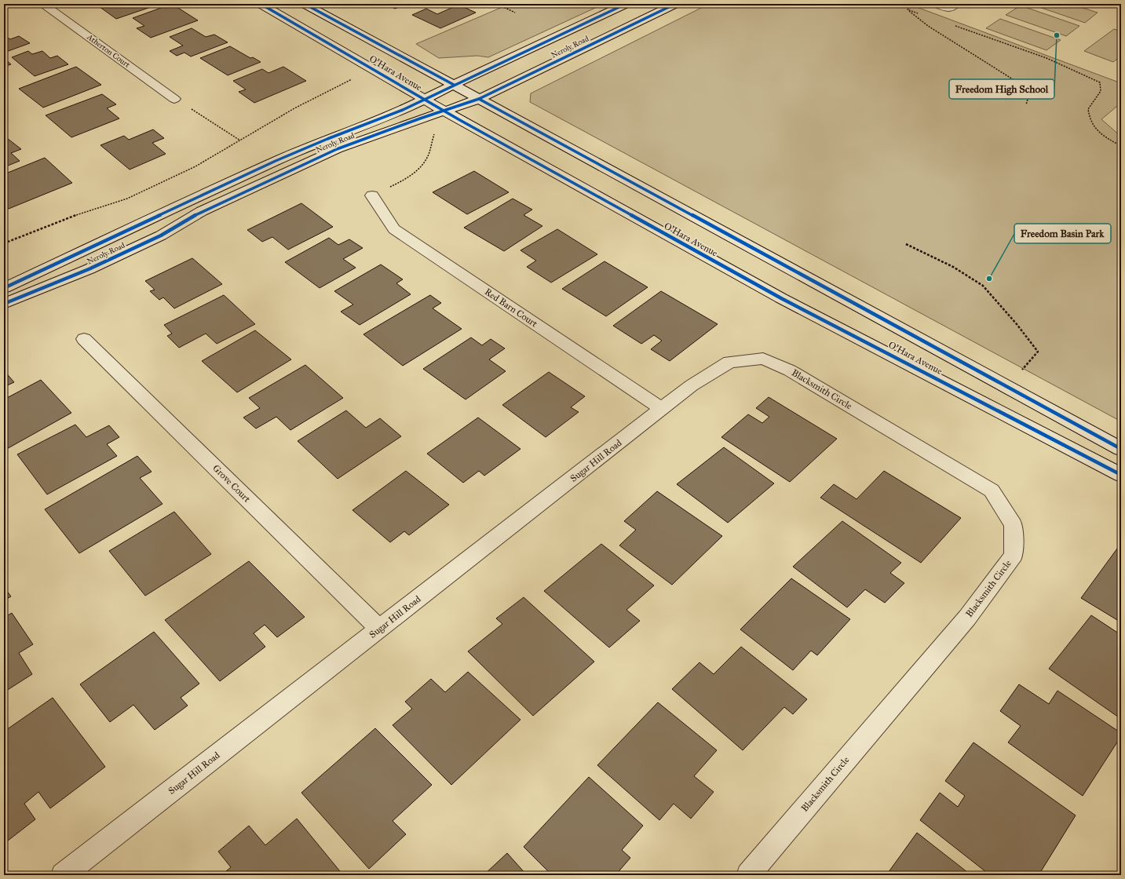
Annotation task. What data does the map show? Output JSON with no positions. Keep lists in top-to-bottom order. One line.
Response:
{"streets":{"street":["Neroly Road","Atherton Court","O'Hara Avenue","Red Barn Court","Blacksmith Circle","Sugar Hill Road","Grove Court"]},"crossings":[["Neroly Road","O'Hara Avenue"],["Red Barn Court","Sugar Hill Road"],["Blacksmith Circle","Sugar Hill Road"],["Sugar Hill Road","Grove Court"]],"places":["Freedom High School","Freedom Basin Park"]}
